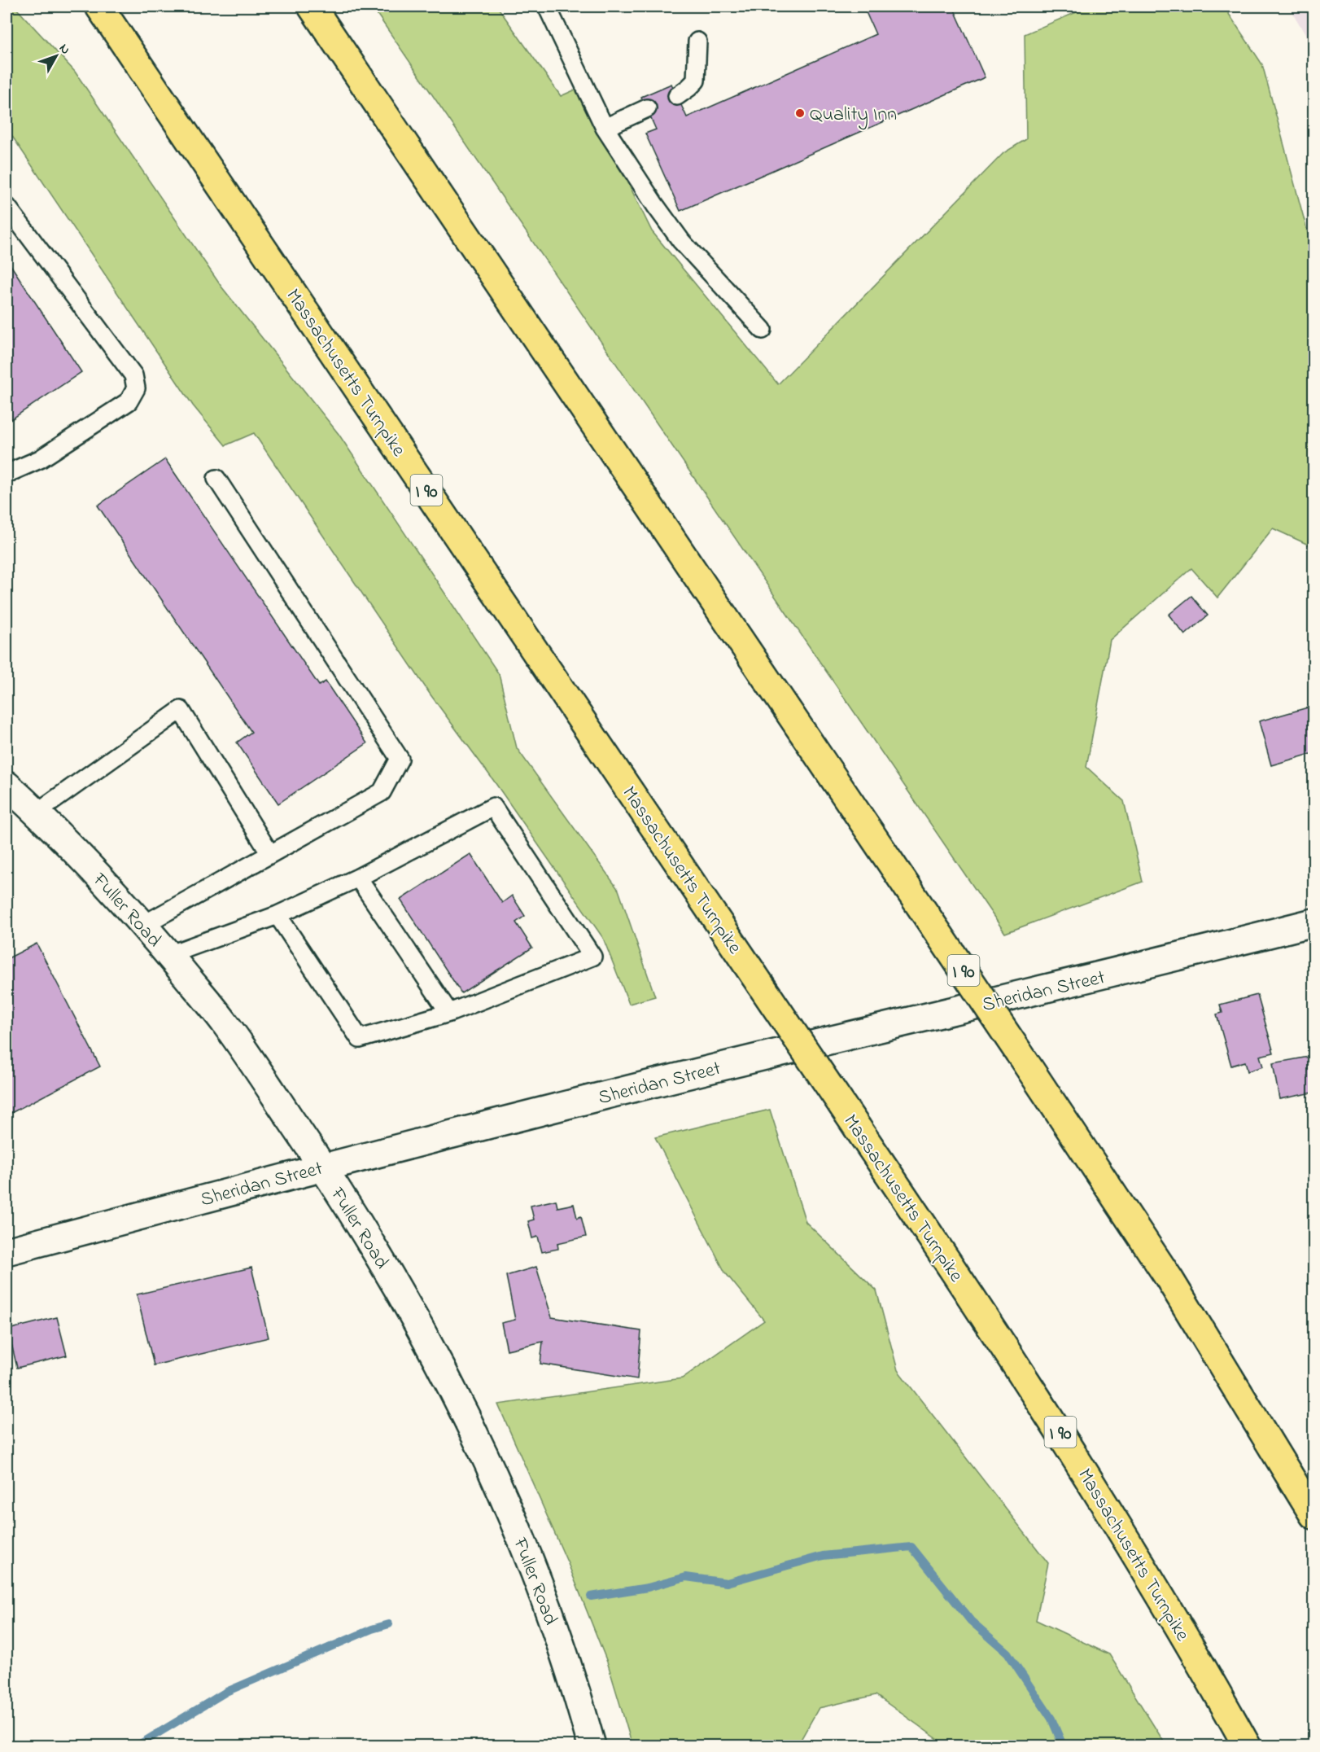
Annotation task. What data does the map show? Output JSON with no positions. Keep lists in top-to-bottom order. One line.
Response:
{"streets":{"highway":["Massachusetts Turnpike","I 90"],"street":["Fuller Road","Sheridan Street"]},"crossings":[["Fuller Road","Sheridan Street"]],"places":["Quality Inn"],"north":"top right"}
